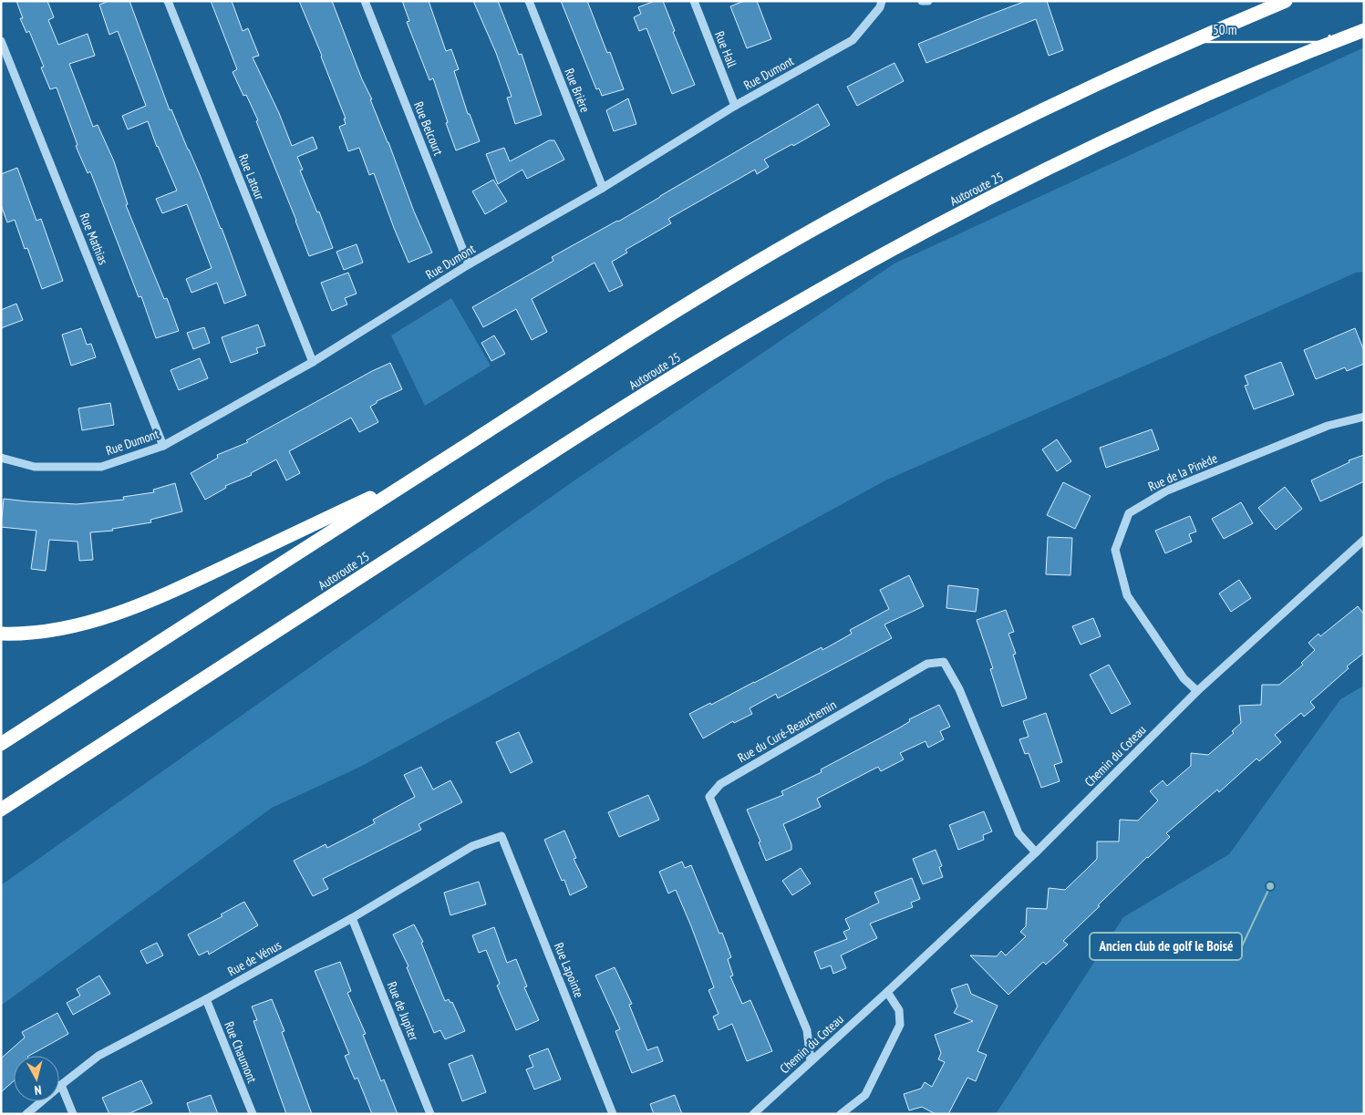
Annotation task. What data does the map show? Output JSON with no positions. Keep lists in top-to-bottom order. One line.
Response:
{"streets":{"highway":["Autoroute 25"],"street":["Rue Hall","Rue Dumont","Rue Brière","Rue Belcourt","Rue Latour","Rue Mathias","Rue de la Pinède","Rue du Curé-Beauchemin","Chemin du Coteau","Rue de Vénus","Rue Lapointe","Rue de Jupiter","Rue Chaumont"]},"crossings":[["Rue Hall","Rue Dumont"],["Rue Dumont","Rue Brière"],["Rue Dumont","Rue Belcourt"],["Rue Dumont","Rue Latour"],["Rue Dumont","Rue Mathias"],["Rue de la Pinède","Chemin du Coteau"],["Rue du Curé-Beauchemin","Chemin du Coteau"],["Rue de Vénus","Rue Lapointe"],["Rue de Vénus","Rue de Jupiter"],["Rue de Vénus","Rue Chaumont"]],"places":["Ancien club de golf le Boisé"],"scale_bar":"50 m","north":"bottom"}
